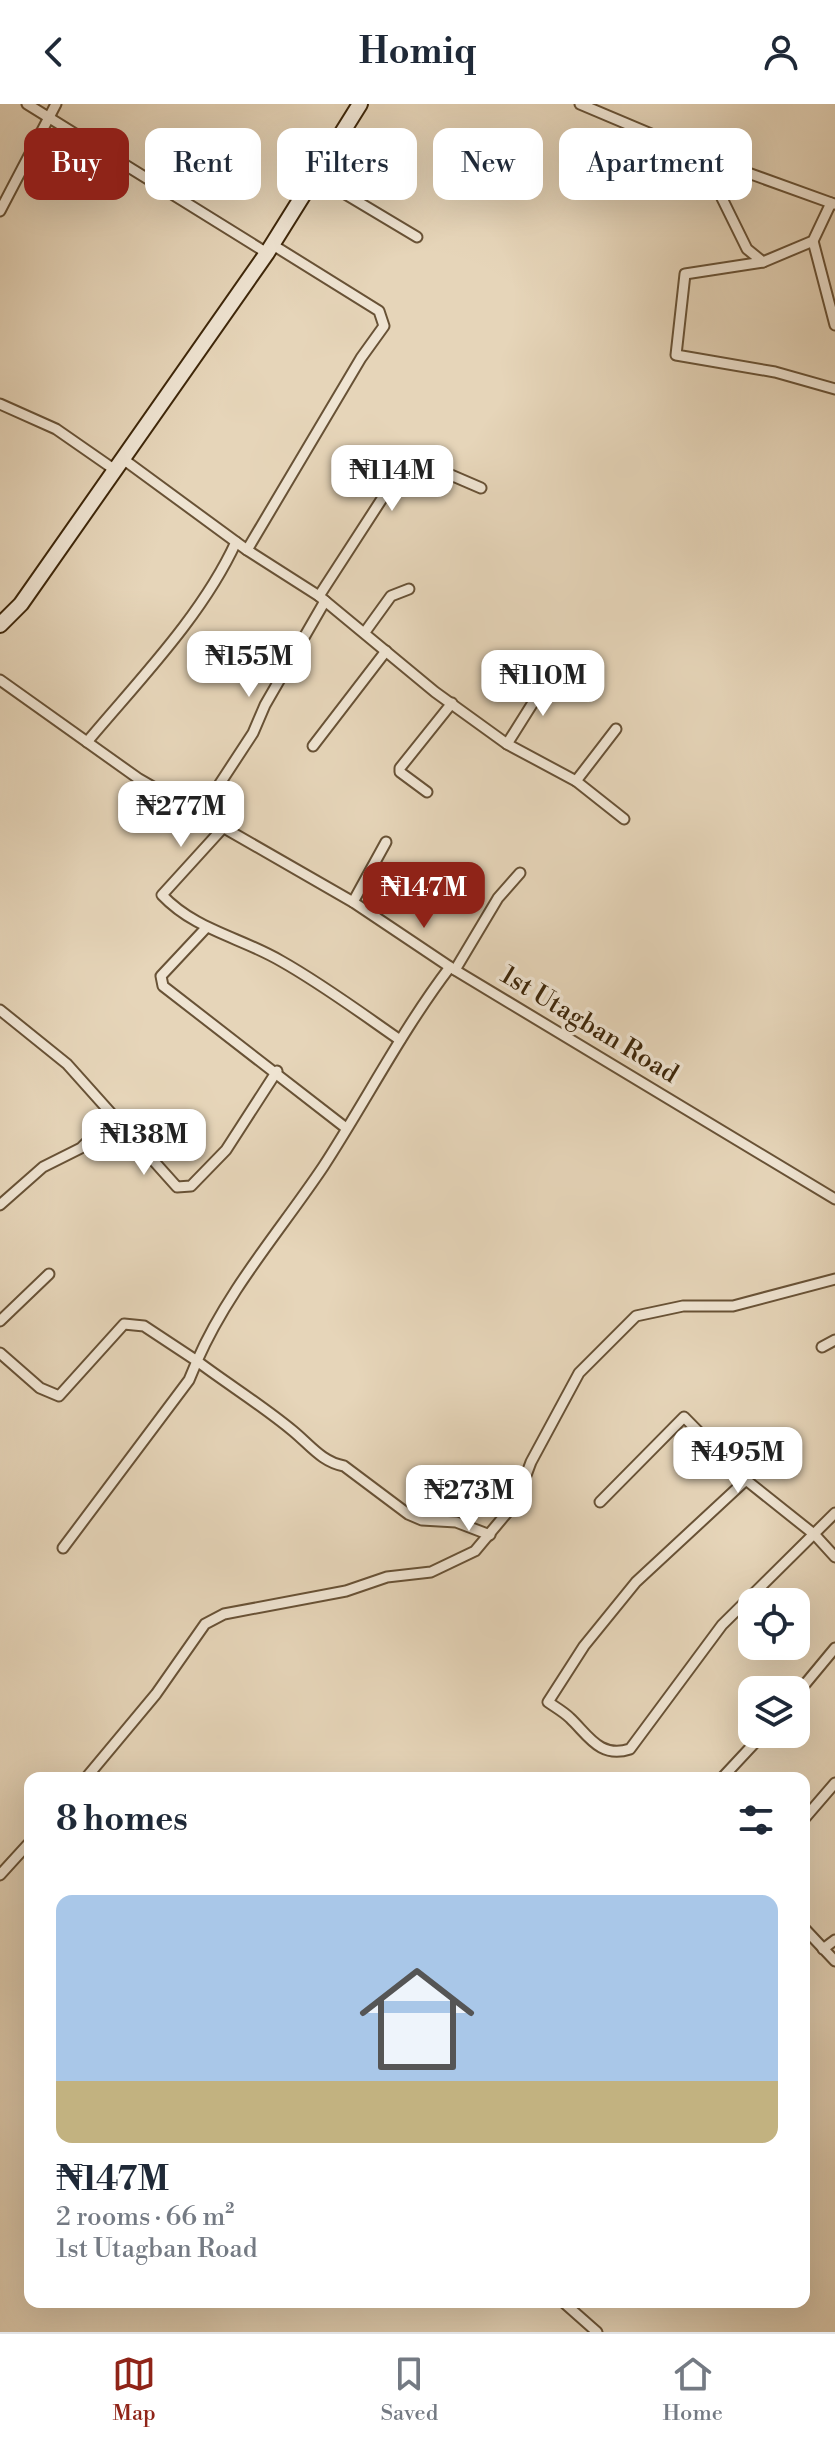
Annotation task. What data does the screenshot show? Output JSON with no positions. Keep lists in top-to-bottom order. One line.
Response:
{"streets":{"street":["1st Utagban Road"]},"page":{"header":"Homiq","chip":["Buy","Rent","Filters","New","Apartment"],"price":["₦114M","₦155M","₦110M","₦277M","₦147M","₦138M","₦495M","₦273M"],"heading":"8 homes","list":[{"name":"₦147M","note":"2 rooms · 66 m² · 1st Utagban Road"}],"tabs":["Map","Saved","Home"]}}
